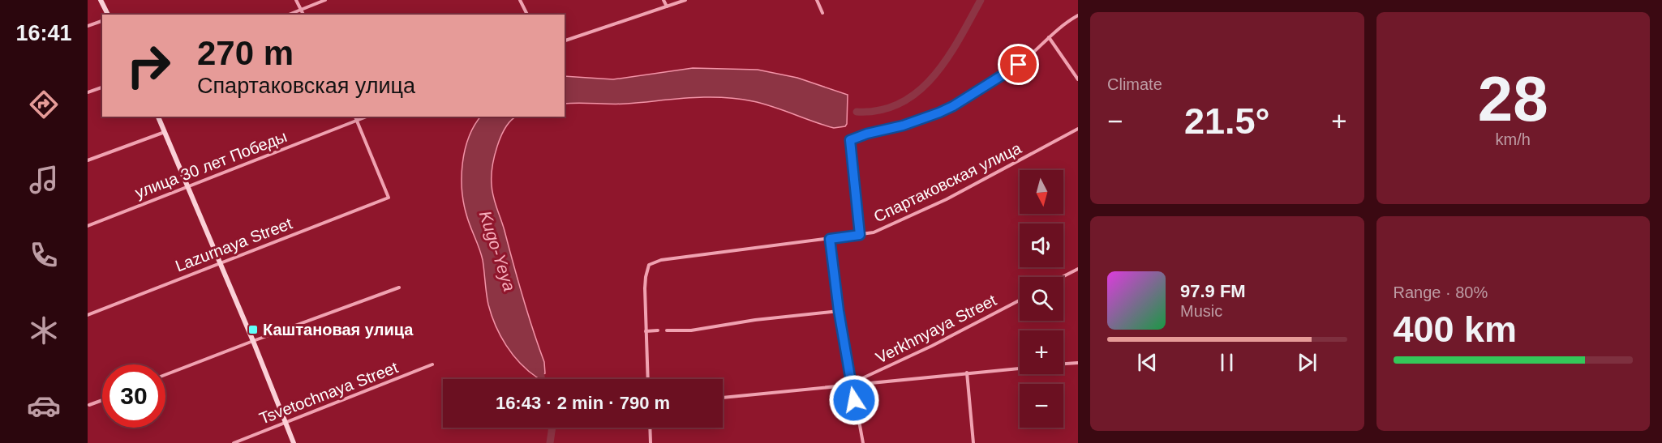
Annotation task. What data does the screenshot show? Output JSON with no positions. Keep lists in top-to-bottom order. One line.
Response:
{"streets":{"street":["улица 30 лет Победы","Спартаковская улица","Lazurnaya Street","Verkhnyaya Street","Tsvetochnaya Street"]},"crossings":[["улица 30 лет Победы","Lazurnaya Street"]],"water":["Kugo-Yeya"],"places":{"transit":["Каштановая улица"]},"north":"bottom","page":{"tabs":"16:41","tile":["Climate",["28","km/h"],["Range · 80%","400 km"]],"turn":["270 m","Спартаковская улица"],"heat":["−","21.5°","+"],"map_buttons":["+","−"],"song":["97.9 FM","Music"],"limit":"30","trip":"16:43 · 2 min · 790 m"}}
